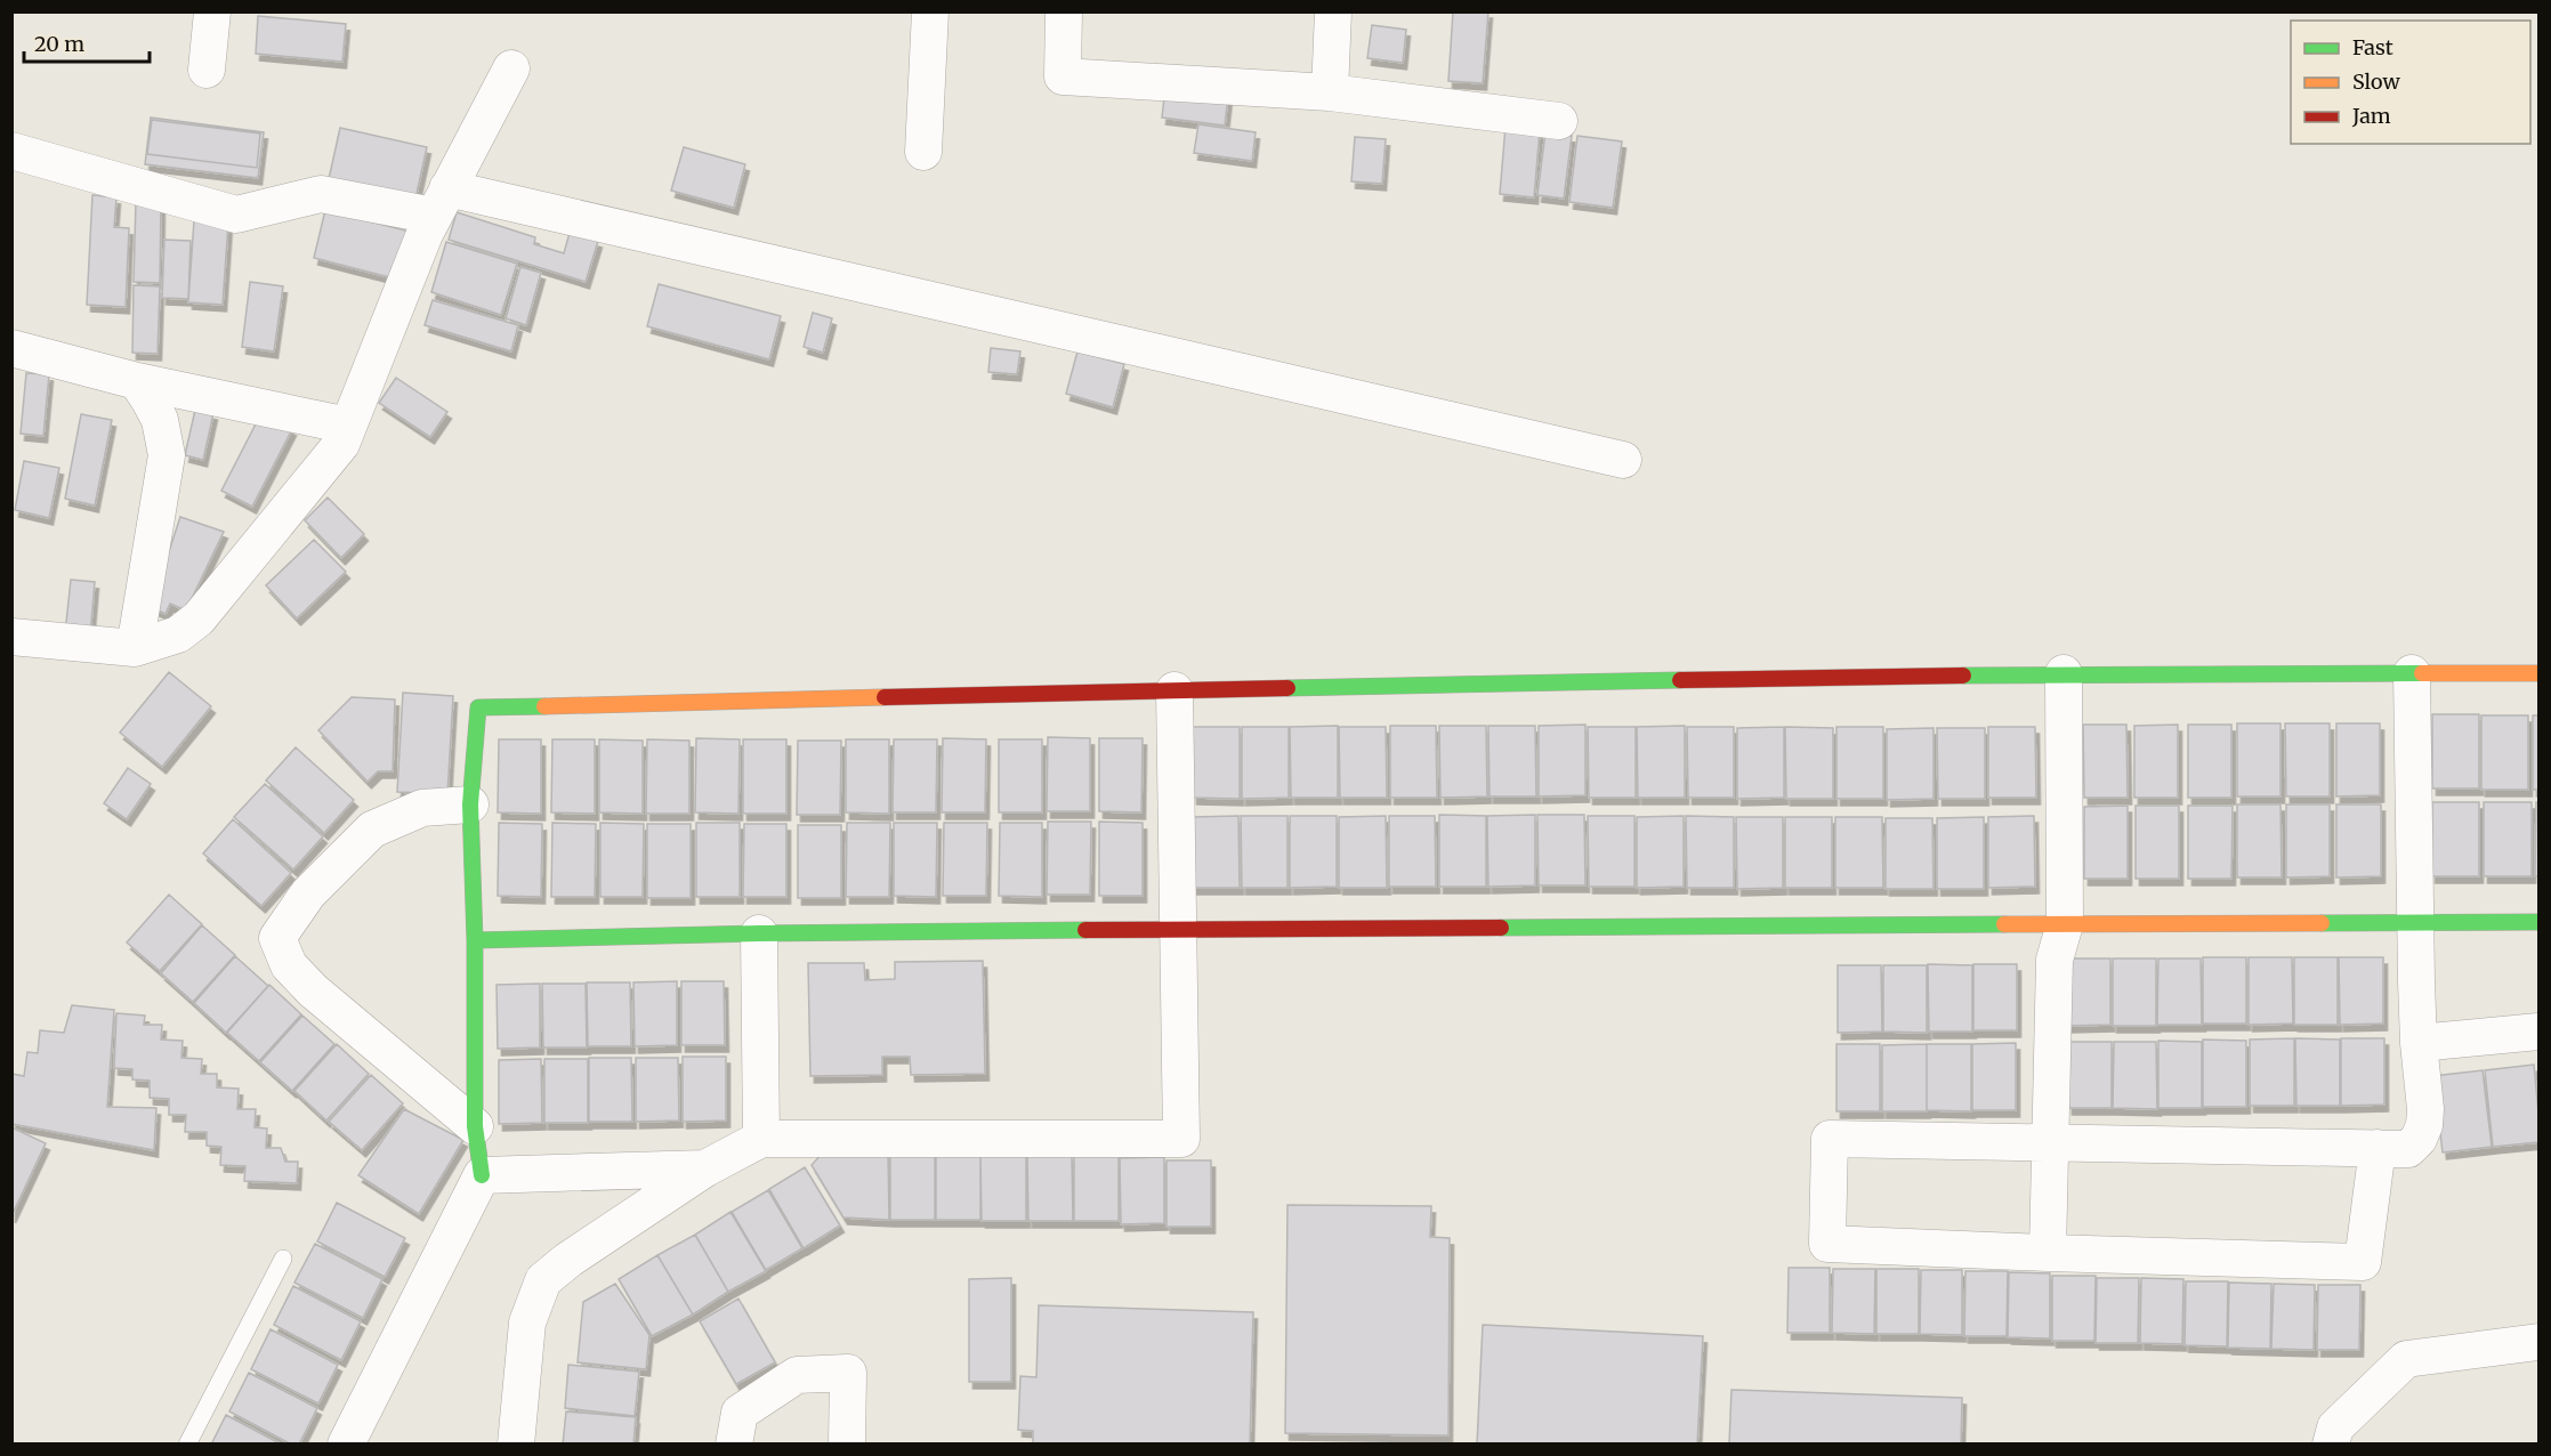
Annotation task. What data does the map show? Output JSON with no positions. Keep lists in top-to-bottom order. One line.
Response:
{"legend":["Fast","Slow","Jam"],"scale_bar":"20 m"}
